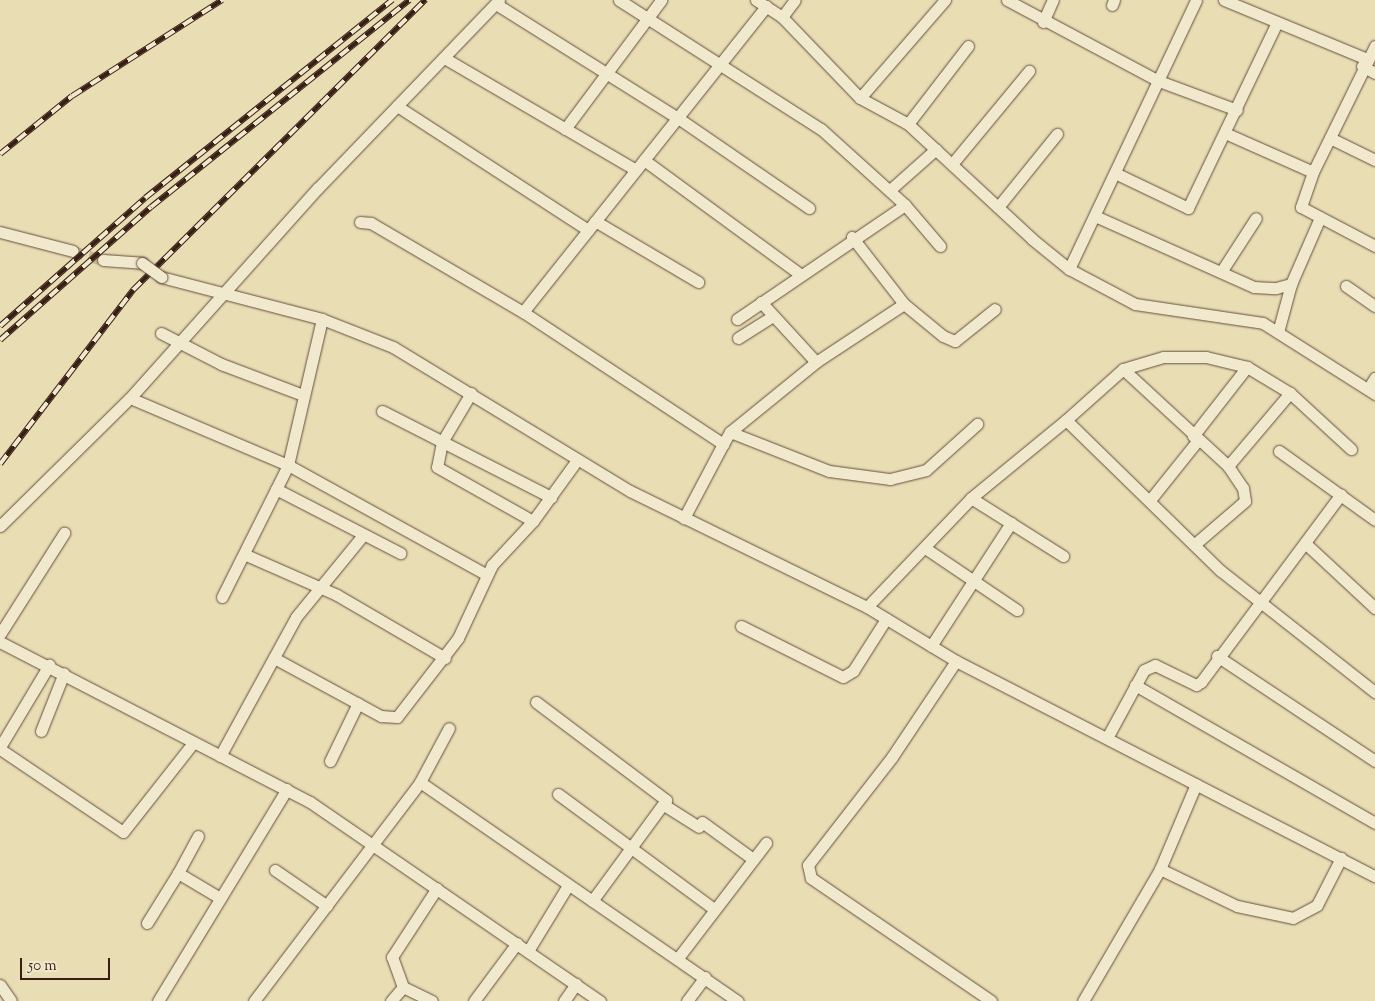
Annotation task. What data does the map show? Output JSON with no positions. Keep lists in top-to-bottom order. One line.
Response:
{"scale_bar":"50 m"}
